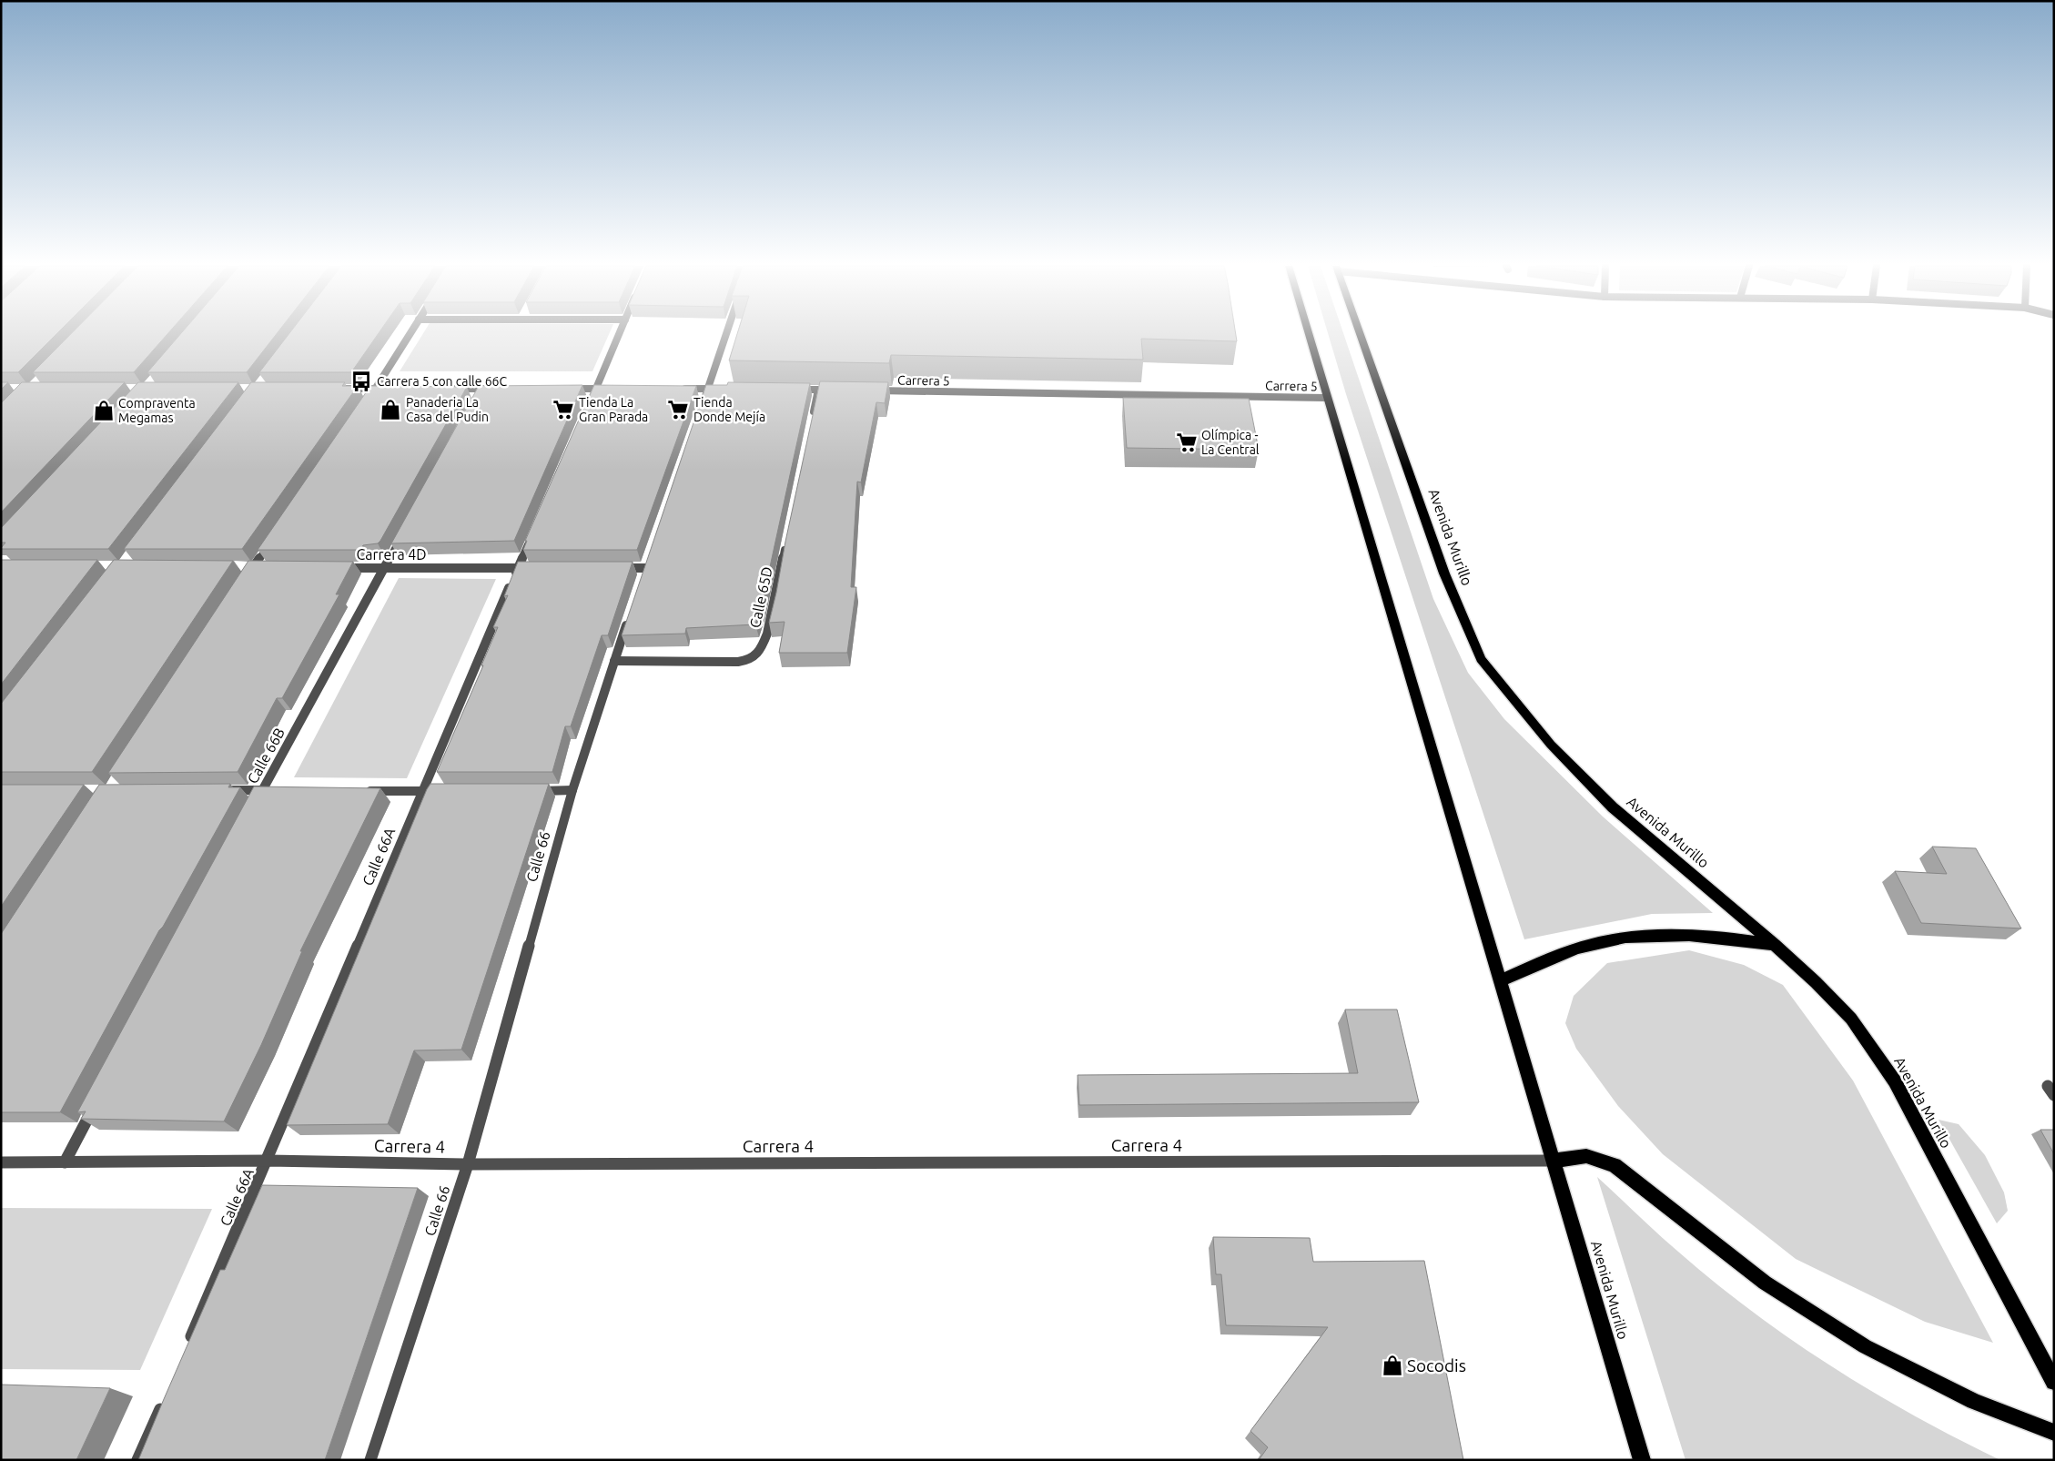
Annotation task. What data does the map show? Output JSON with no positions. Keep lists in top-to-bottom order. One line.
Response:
{"streets":{"main road":["Avenida Murillo"],"street":["Carrera 5","Carrera 4D","Calle 65D","Calle 66B","Calle 66A","Calle 66","Carrera 4"]},"crossings":[["Carrera 5","Avenida Murillo"],["Avenida Murillo","Carrera 4"],["Carrera 4D","Calle 66B"],["Carrera 4D","Calle 66A"],["Calle 65D","Calle 66"],["Calle 66A","Carrera 4"],["Calle 66","Carrera 4"]],"places":{"bus stop":["Carrera 5 con calle 66C"],"shop":["Panaderia La Casa del Pudin","Compraventa Megamas","Socodis"],"supermarket":["Tienda La Gran Parada","Tienda Donde Mejía","Olímpica - La Central"]}}
